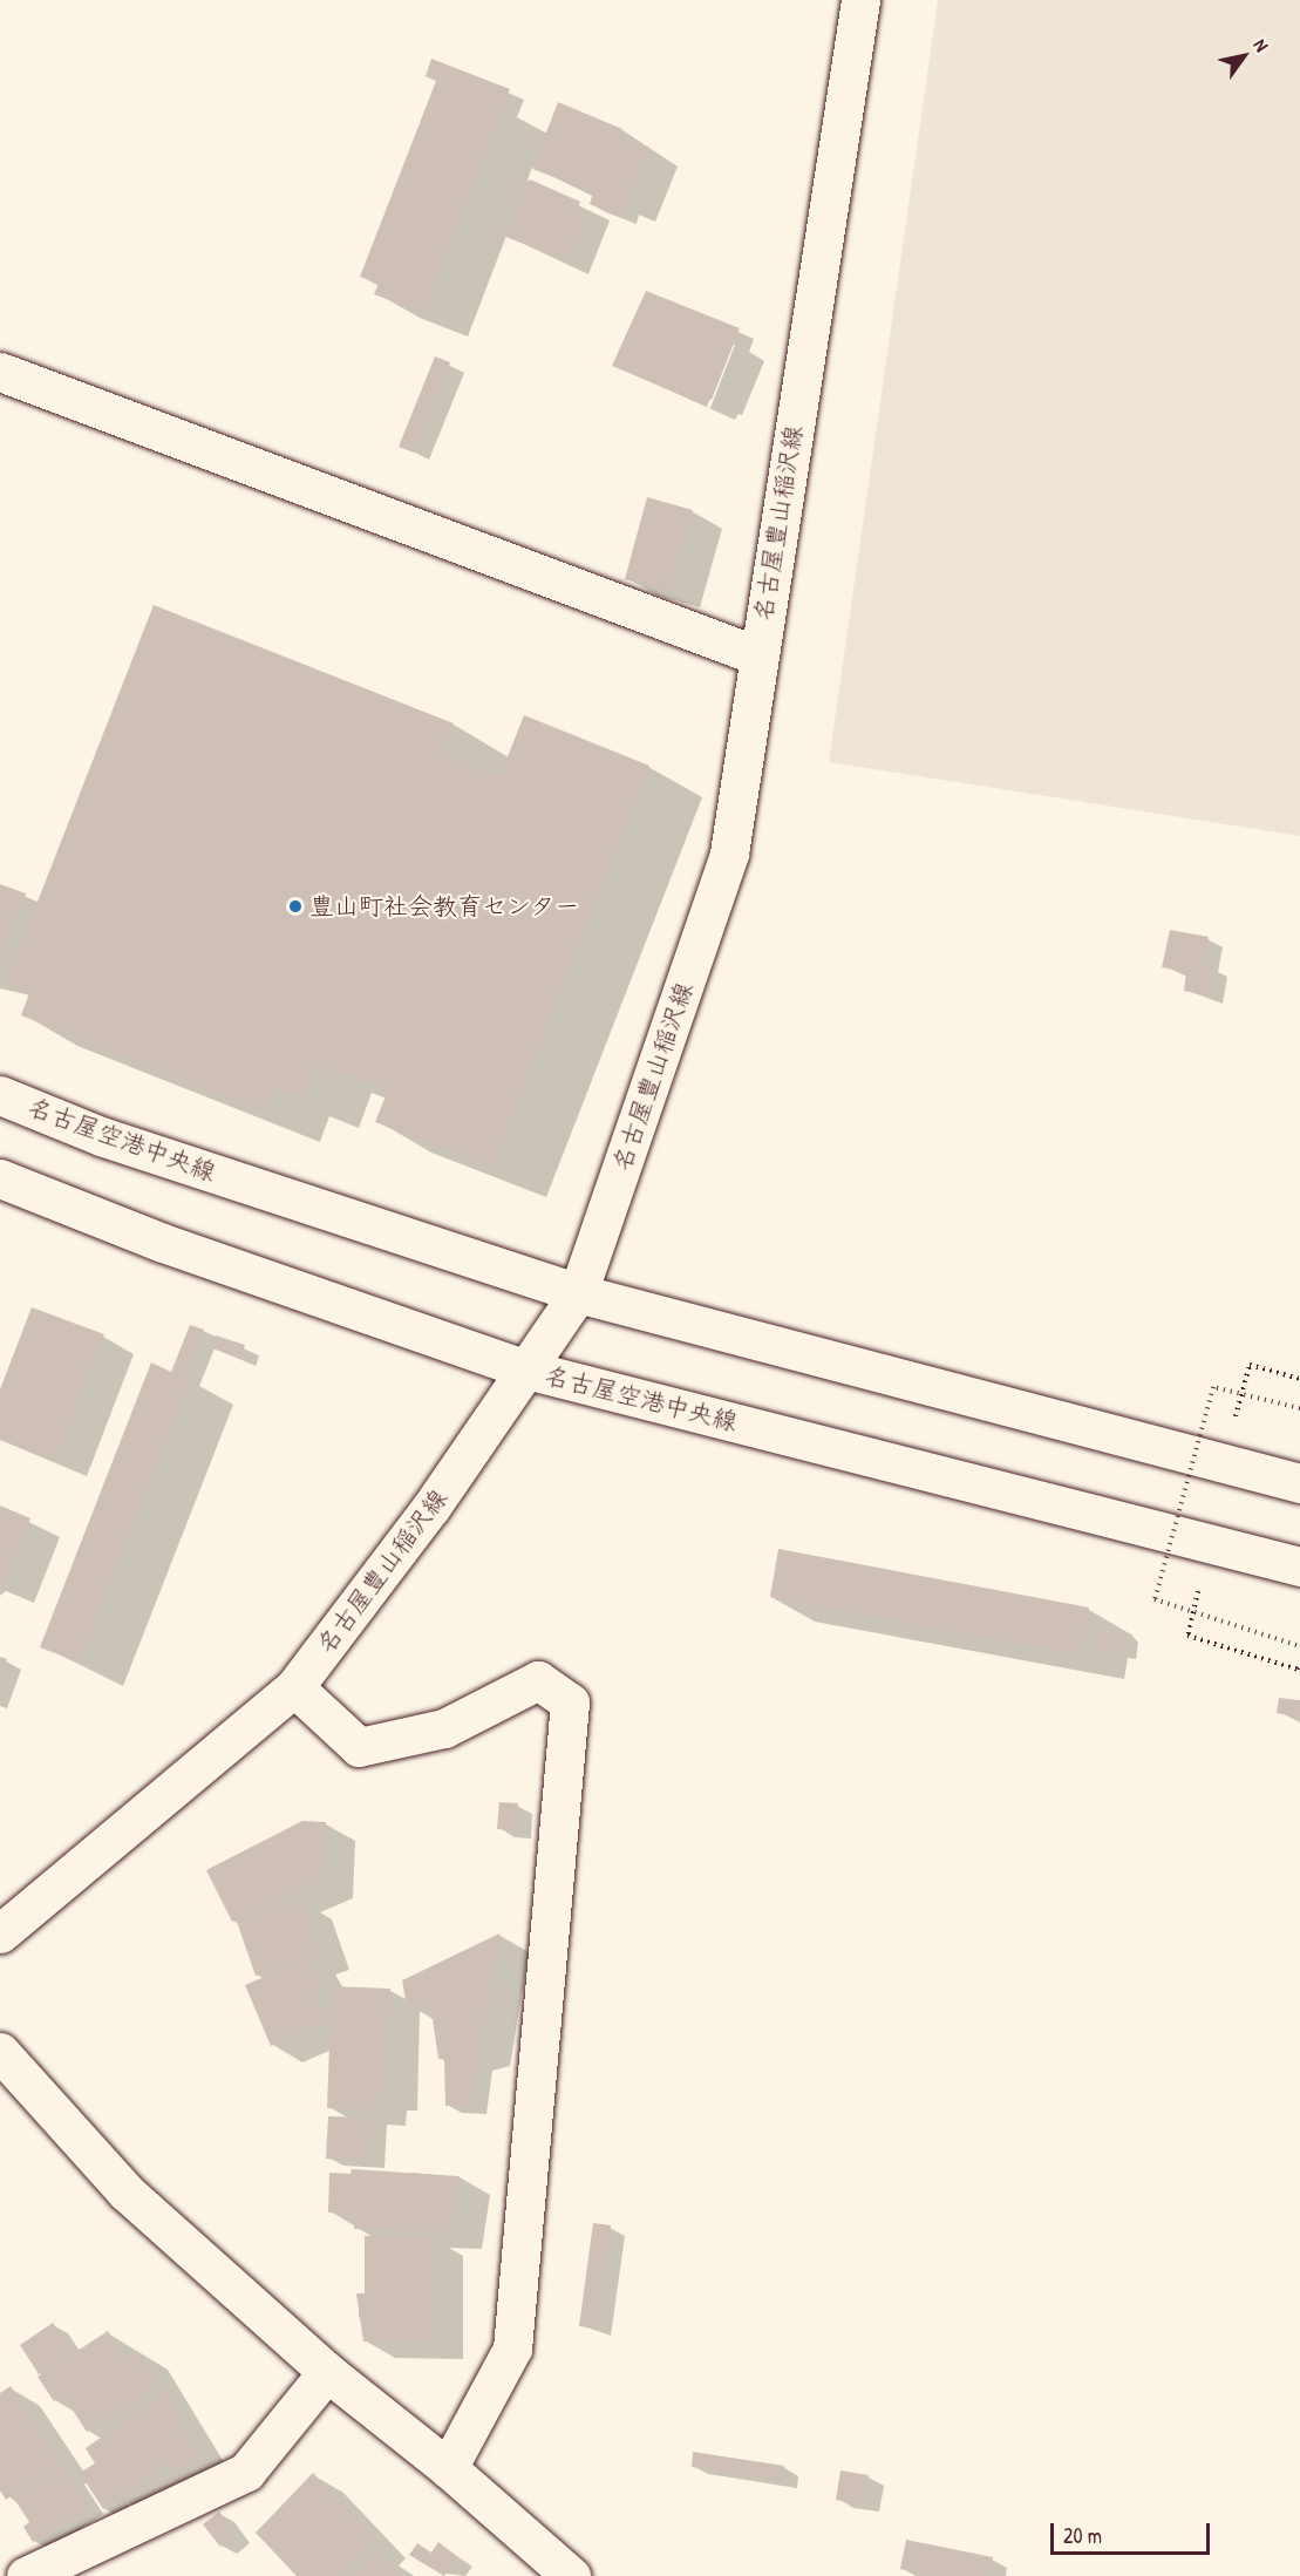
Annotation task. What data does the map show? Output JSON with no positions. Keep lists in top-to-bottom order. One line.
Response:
{"streets":{"main road":["名古屋豊山稲沢線","名古屋空港中央線"]},"crossings":[["名古屋豊山稲沢線","名古屋空港中央線"]],"places":["豊山町社会教育センター"],"scale_bar":"20 m","north":"top right"}
